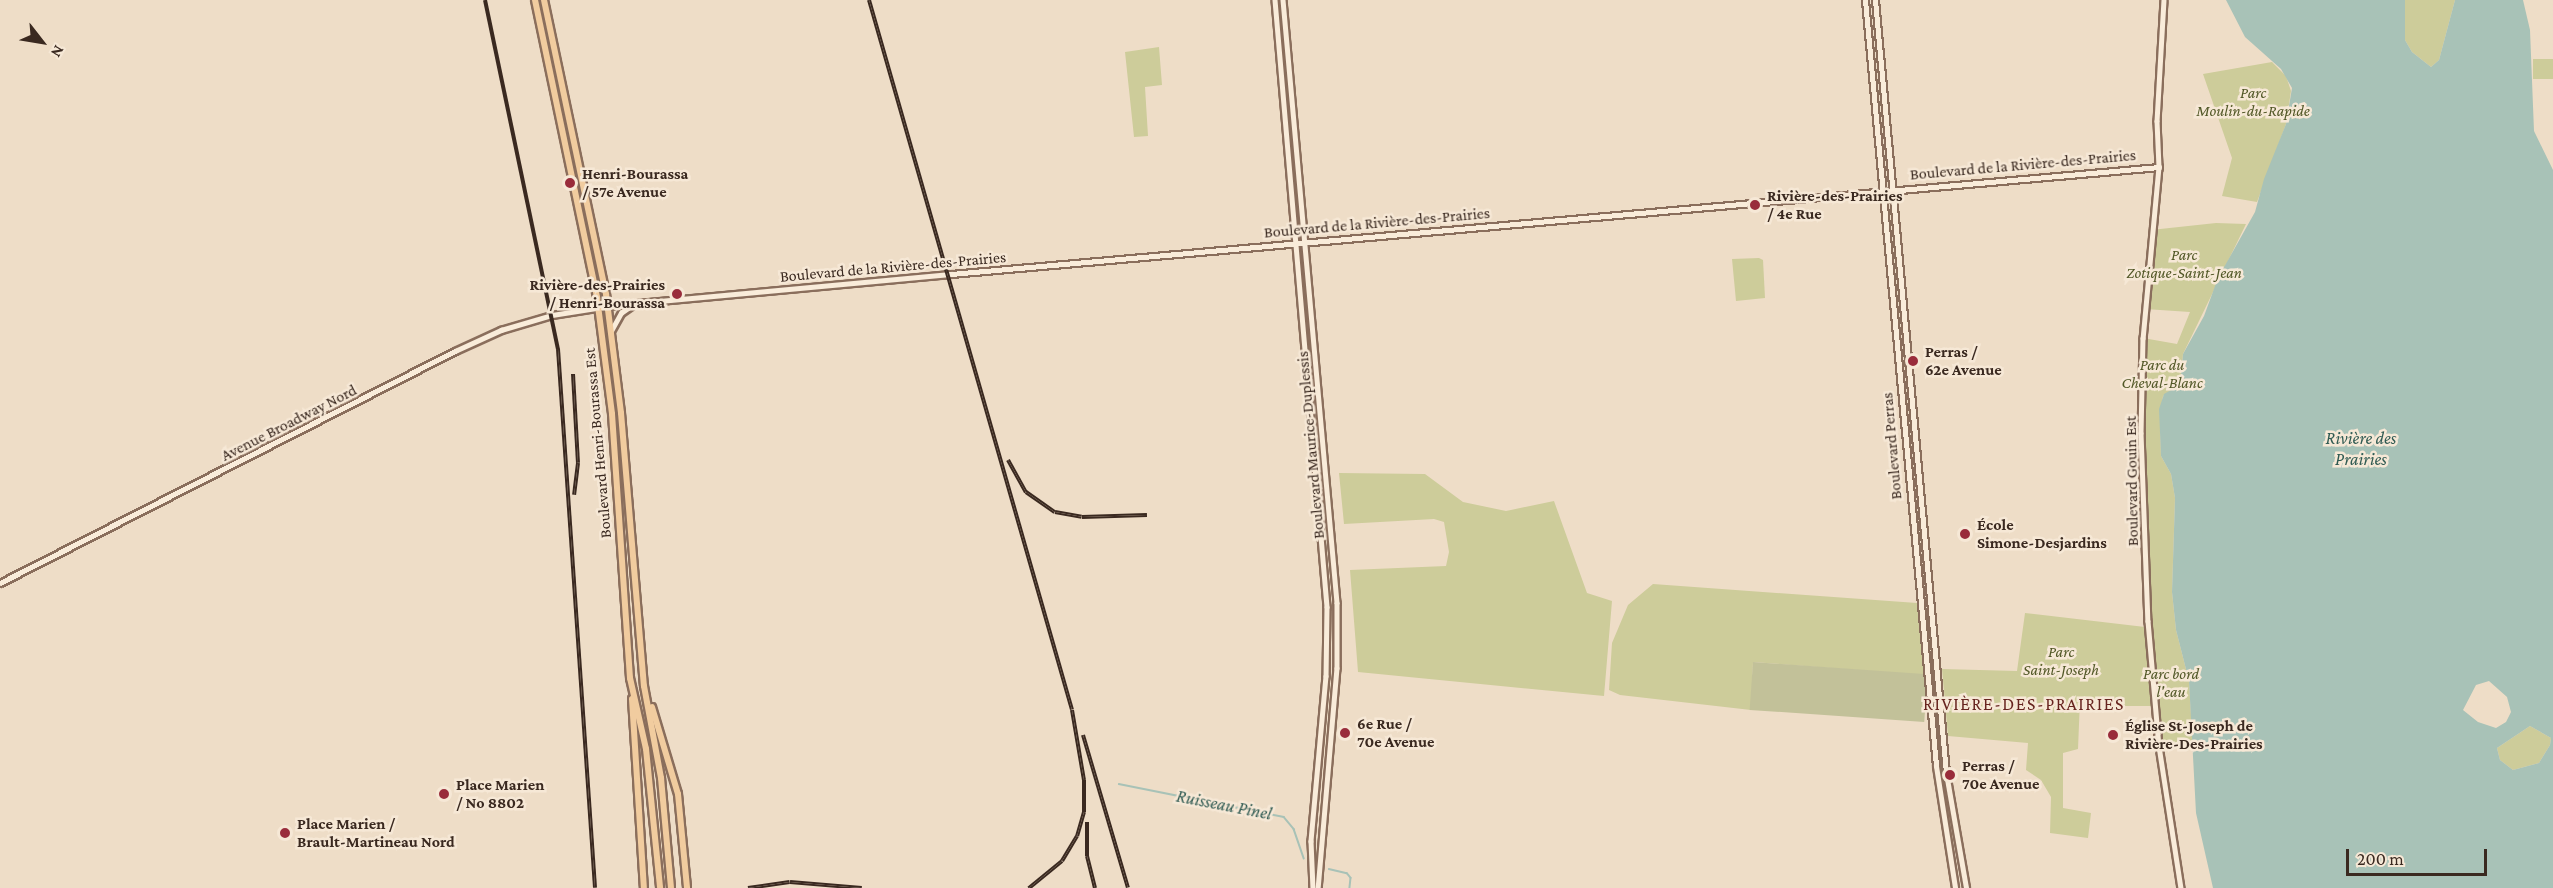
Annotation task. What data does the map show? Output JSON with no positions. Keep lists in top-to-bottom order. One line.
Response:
{"streets":{"main road":["Boulevard Henri-Bourassa Est","Boulevard Perras"],"street":["Boulevard de la Rivière-des-Prairies","Avenue Broadway Nord","Boulevard Maurice-Duplessis","Boulevard Gouin Est"]},"crossings":[["Boulevard de la Rivière-des-Prairies","Avenue Broadway Nord"],["Boulevard de la Rivière-des-Prairies","Boulevard Henri-Bourassa Est"],["Boulevard de la Rivière-des-Prairies","Boulevard Maurice-Duplessis"],["Boulevard de la Rivière-des-Prairies","Boulevard Perras"],["Boulevard de la Rivière-des-Prairies","Boulevard Gouin Est"],["Avenue Broadway Nord","Boulevard Henri-Bourassa Est"]],"districts":["RIVIÈRE-DES-PRAIRIES"],"water":["Rivière des Prairies","Ruisseau Pinel"],"parks":["Parc Moulin-du-Rapide","Parc Zotique-Saint-Jean","Parc du Cheval-Blanc","Parc Saint-Joseph","Parc bord l'eau"],"places":["Henri-Bourassa / 57e Avenue","Rivière-des-Prairies / 4e Rue","Rivière-des-Prairies / Henri-Bourassa","Perras / 62e Avenue","École Simone-Desjardins","6e Rue / 70e Avenue","Église St-Joseph de Rivière-Des-Prairies","Perras / 70e Avenue","Place Marien / No 8802","Place Marien / Brault-Martineau Nord"],"scale_bar":"200 m","north":"bottom right"}
